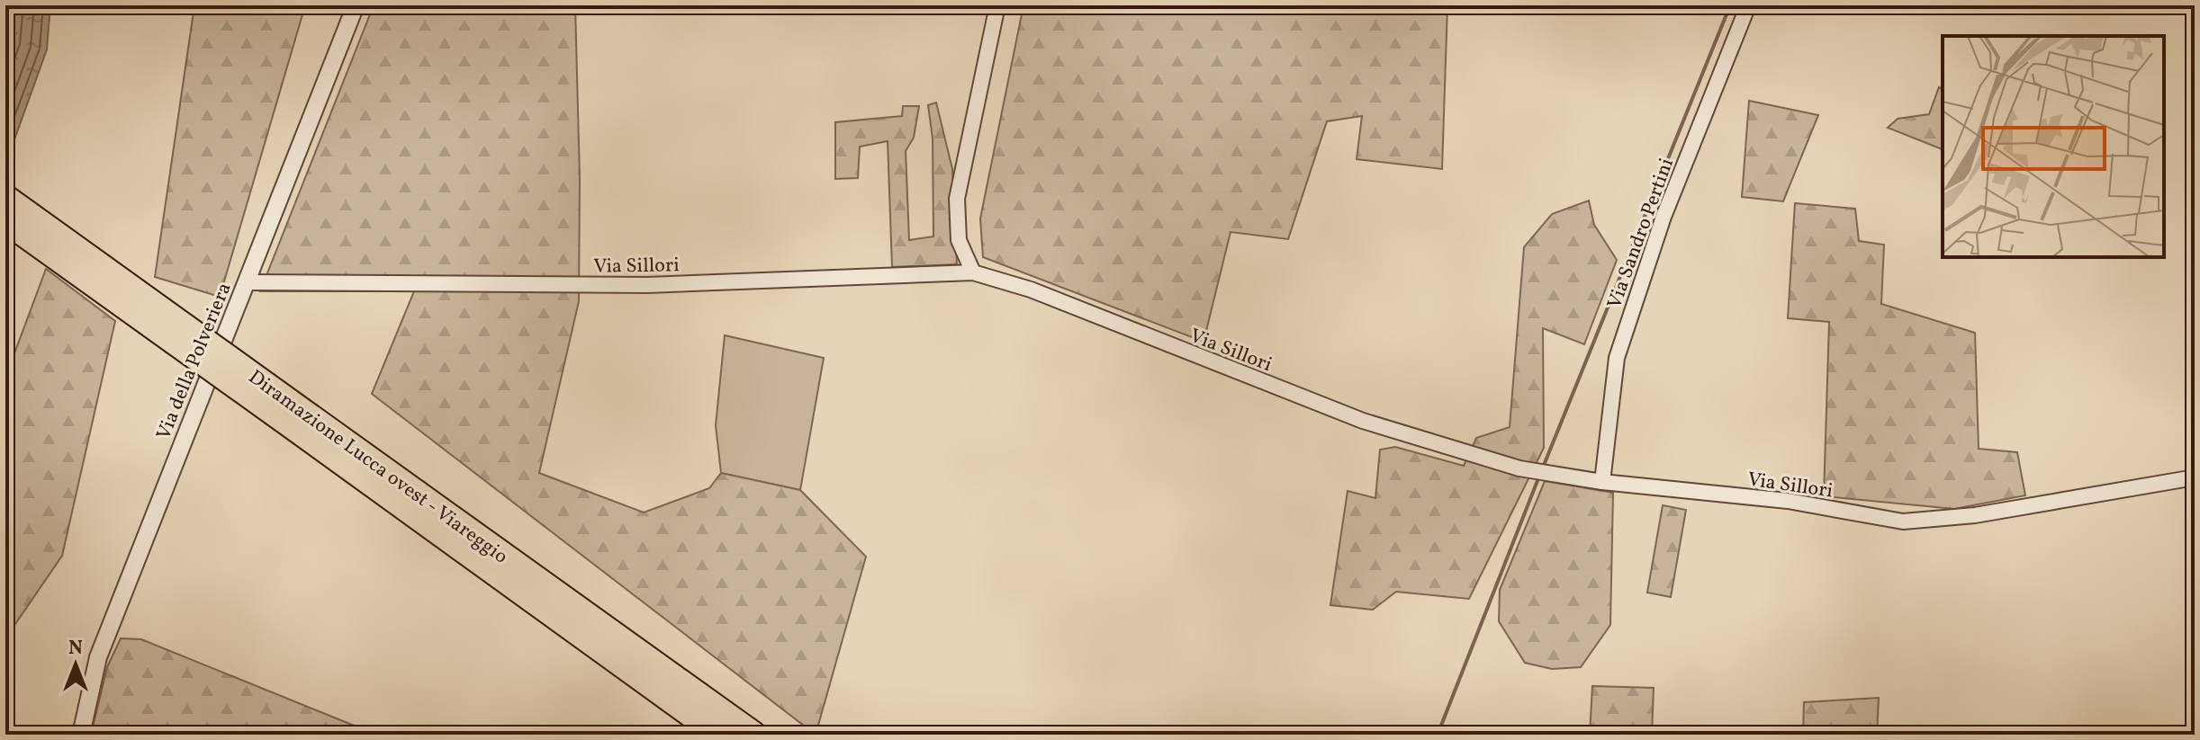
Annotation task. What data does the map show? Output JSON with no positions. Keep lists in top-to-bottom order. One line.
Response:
{"streets":{"highway":["Diramazione Lucca ovest - Viareggio"],"street":["Via Sandro Pertini","Via Sillori","Via della Polveriera"]},"crossings":[["Via Sandro Pertini","Via Sillori"],["Via Sillori","Via della Polveriera"]],"north":"top"}
